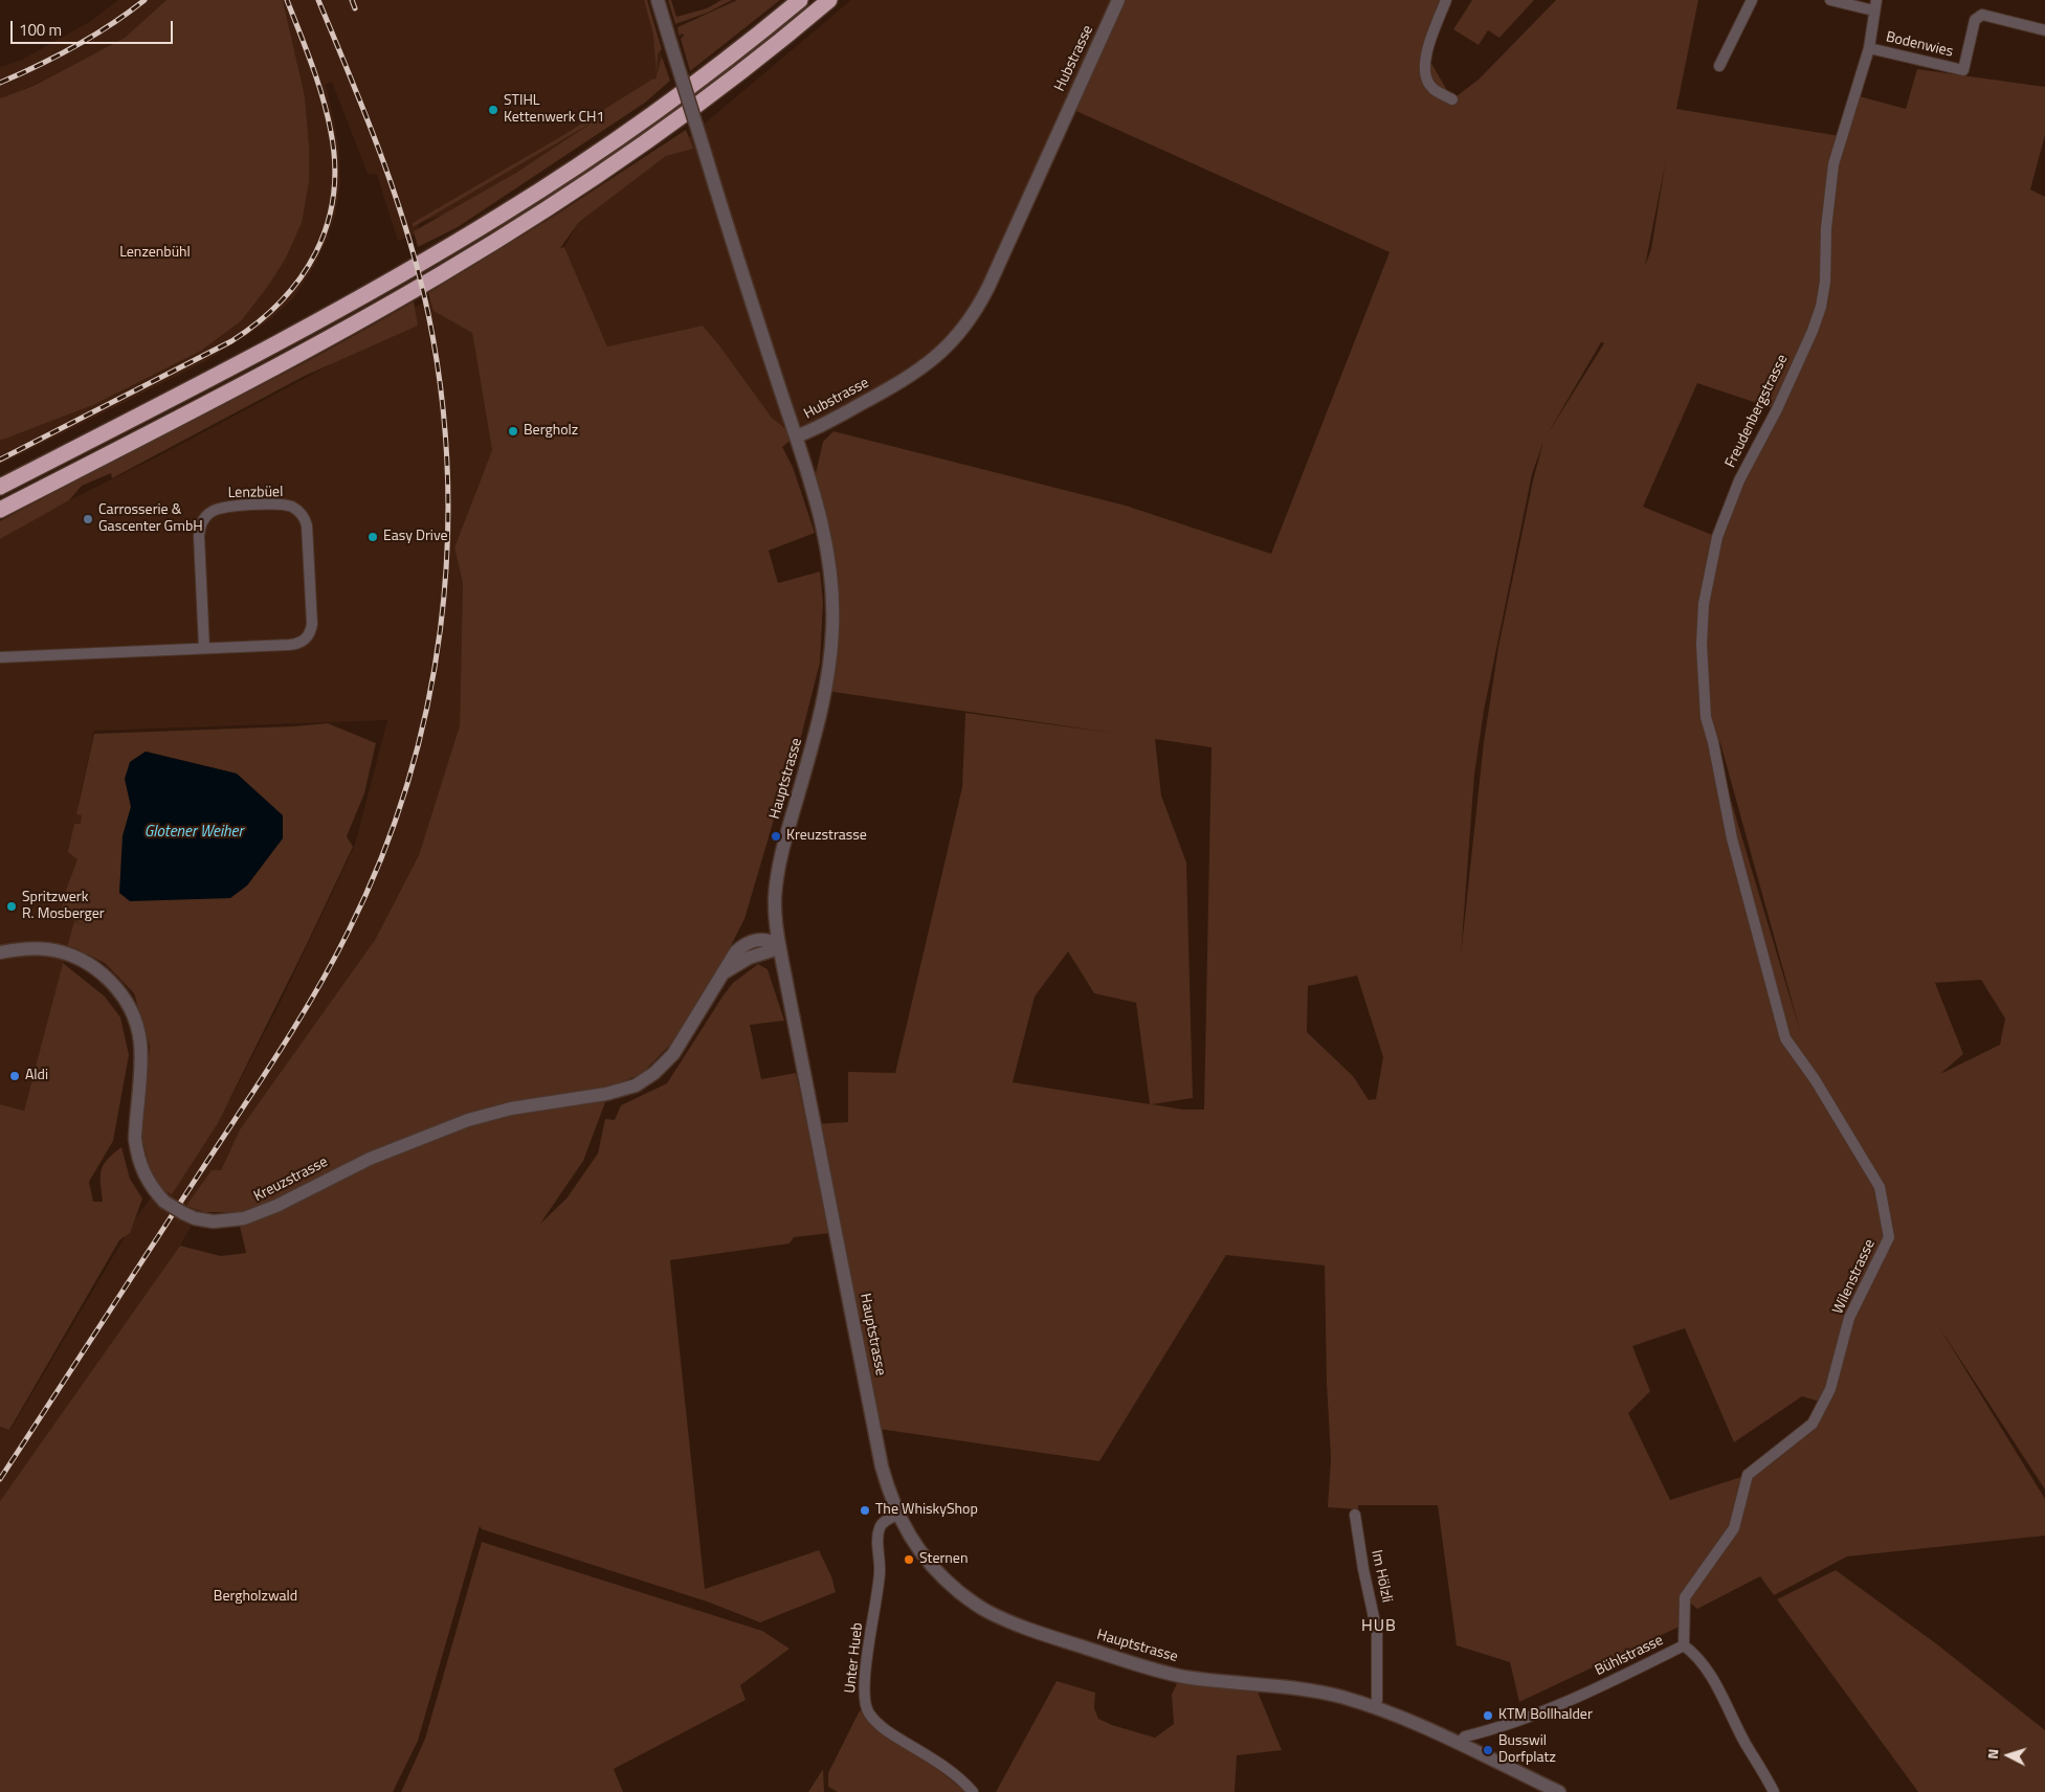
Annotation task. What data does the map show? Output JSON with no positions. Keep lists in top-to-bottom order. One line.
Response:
{"streets":{"street":["Bodenwies","Hubstrasse","Freudenbergstrasse","Lenzbüel","Hauptstrasse","Kreuzstrasse","Wilenstrasse","Im Hölzli","Bühlstrasse","Unter Hueb"]},"crossings":[["Bodenwies","Freudenbergstrasse"],["Hubstrasse","Hauptstrasse"],["Freudenbergstrasse","Wilenstrasse"],["Hauptstrasse","Kreuzstrasse"],["Hauptstrasse","Im Hölzli"],["Hauptstrasse","Bühlstrasse"],["Hauptstrasse","Unter Hueb"],["Wilenstrasse","Bühlstrasse"]],"districts":["HUB"],"water":["Glotener Weiher"],"parks":["Lenzenbühl","Bergholzwald"],"places":["STIHL Kettenwerk CH1","Bergholz","Carrosserie & Gascenter GmbH","Easy Drive","Kreuzstrasse","Spritzwerk R. Mosberger","Aldi","The WhiskyShop","Sternen","KTM Bollhalder","Busswil Dorfplatz"],"scale_bar":"100 m","north":"left"}
